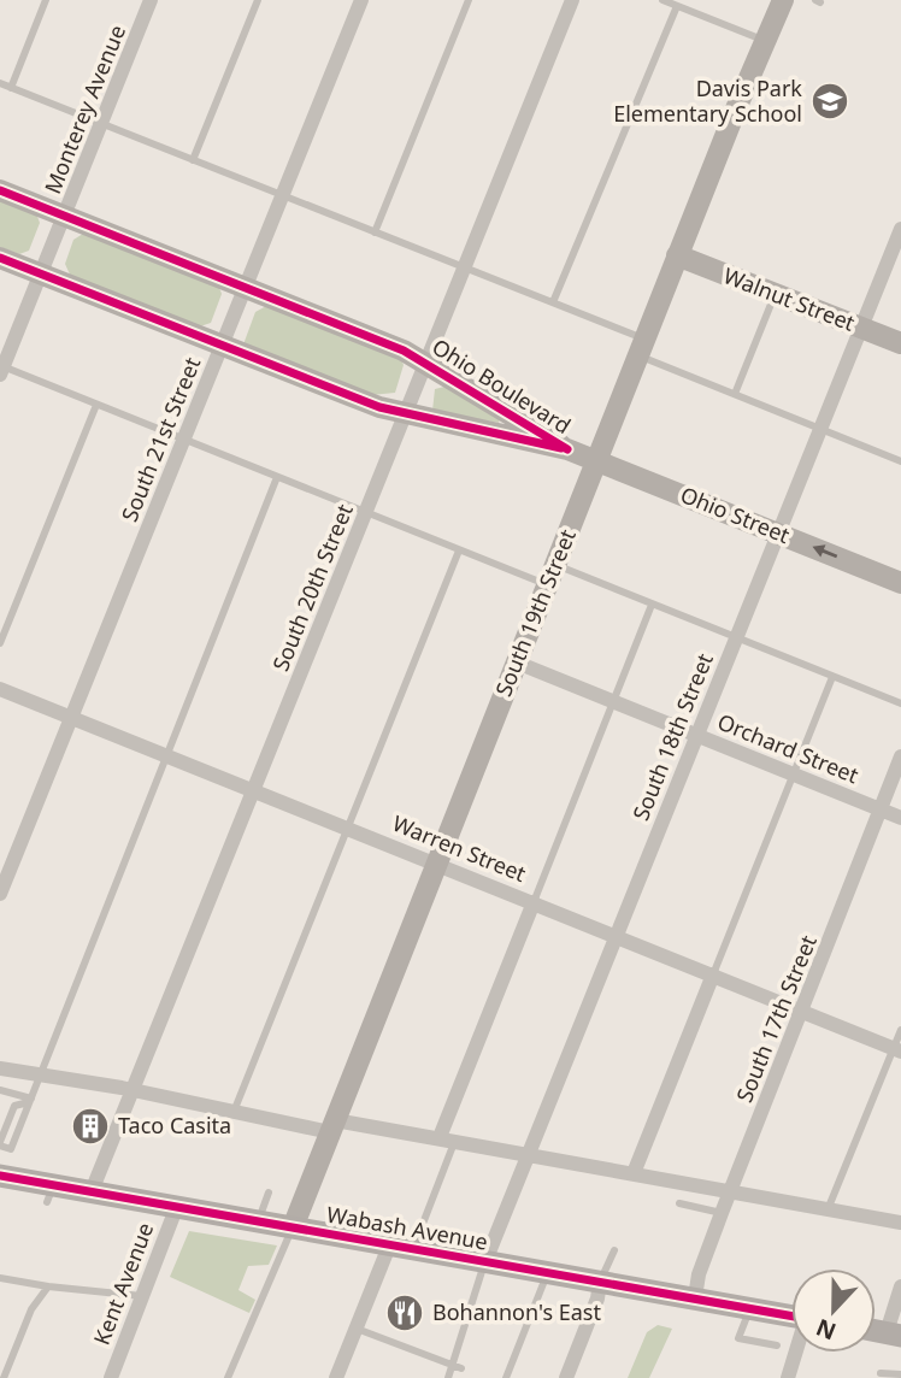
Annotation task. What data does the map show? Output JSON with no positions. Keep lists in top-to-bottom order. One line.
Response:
{"streets":{"main road":["Wabash Avenue"],"street":["Monterey Avenue","Walnut Street","Ohio Boulevard","South 21st Street","Ohio Street","South 20th Street","South 19th Street","South 18th Street","Orchard Street","Warren Street","South 17th Street","Kent Avenue"]},"crossings":[["Monterey Avenue","Ohio Boulevard"],["Walnut Street","South 19th Street"],["Walnut Street","South 18th Street"],["Ohio Boulevard","South 21st Street"],["Ohio Boulevard","Ohio Street"],["Ohio Boulevard","South 20th Street"],["South 21st Street","Warren Street"],["Ohio Street","South 19th Street"],["Ohio Street","South 18th Street"],["South 20th Street","Warren Street"],["South 20th Street","Wabash Avenue"],["South 19th Street","Orchard Street"],["South 19th Street","Warren Street"],["South 19th Street","Wabash Avenue"],["South 18th Street","Orchard Street"],["South 18th Street","Warren Street"],["South 18th Street","Wabash Avenue"],["Orchard Street","South 17th Street"],["Warren Street","South 17th Street"],["South 17th Street","Wabash Avenue"],["Wabash Avenue","Kent Avenue"]],"one_way":["Ohio Street"],"places":{"school or university":["Davis Park Elementary School"],"building":["Taco Casita"],"restaurant":["Bohannon's East"]},"north":"bottom"}
